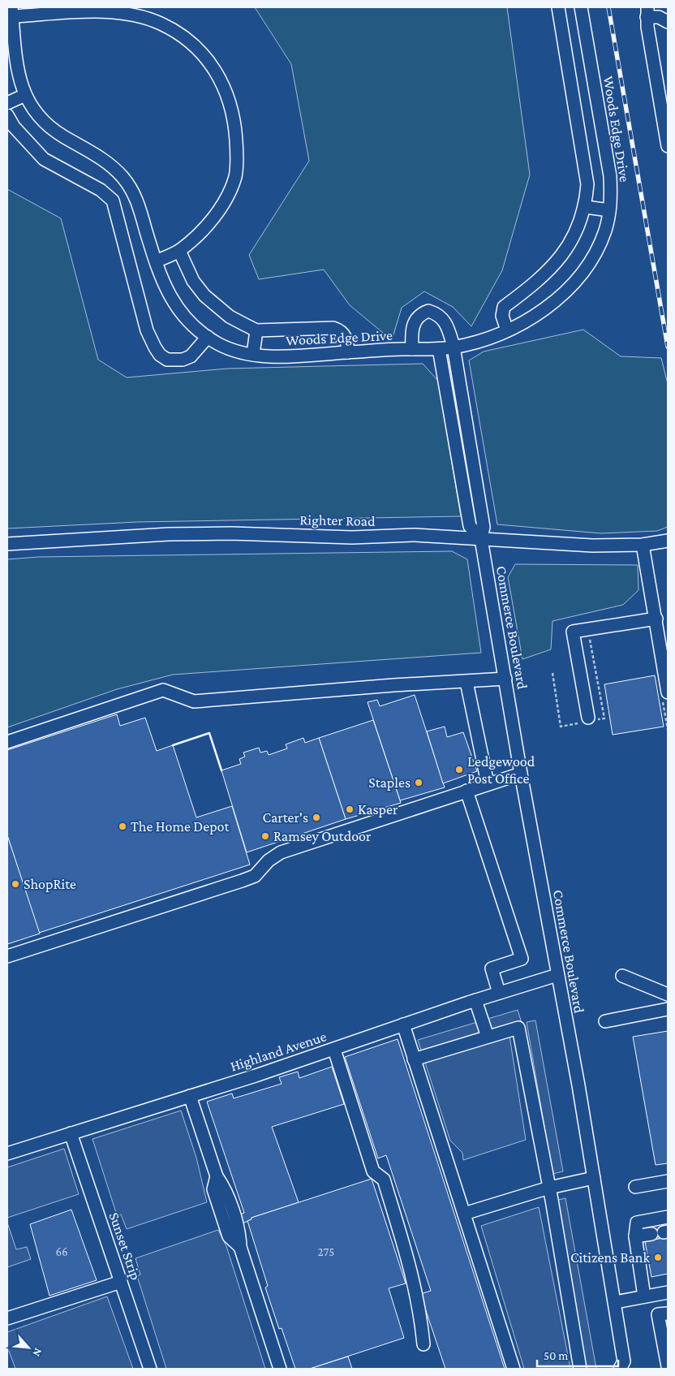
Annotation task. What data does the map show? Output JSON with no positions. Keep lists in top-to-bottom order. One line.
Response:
{"streets":{"street":["Woods Edge Drive","Righter Road","Commerce Boulevard","Highland Avenue","Sunset Strip"]},"crossings":[["Woods Edge Drive","Commerce Boulevard"],["Righter Road","Commerce Boulevard"],["Commerce Boulevard","Highland Avenue"],["Highland Avenue","Sunset Strip"]],"places":["Ledgewood Post Office","Staples","Kasper","Carter's","The Home Depot","Ramsey Outdoor","ShopRite","Citizens Bank"],"house_numbers":["66","275"],"scale_bar":"50 m","north":"bottom right"}
